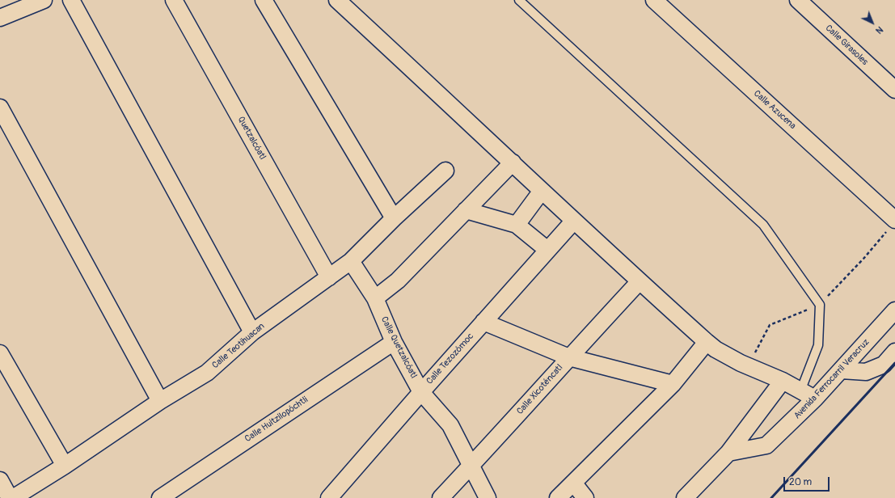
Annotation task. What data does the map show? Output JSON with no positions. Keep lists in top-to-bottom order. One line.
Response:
{"streets":{"street":["Calle Girasoles","Calle Azucena","Quetzalcóatl","Calle Teotihuacan","Calle Quetzalcóatl","Calle Tezozómoc","Avenida Ferrocarril Veracruz","Calle Xicoténcatl","Calle Huitzilopóchtli"]},"crossings":[["Quetzalcóatl","Calle Teotihuacan"],["Calle Teotihuacan","Calle Quetzalcóatl"],["Calle Quetzalcóatl","Calle Tezozómoc"],["Calle Quetzalcóatl","Calle Xicoténcatl"],["Calle Quetzalcóatl","Calle Huitzilopóchtli"]],"scale_bar":"20 m","north":"bottom right"}
